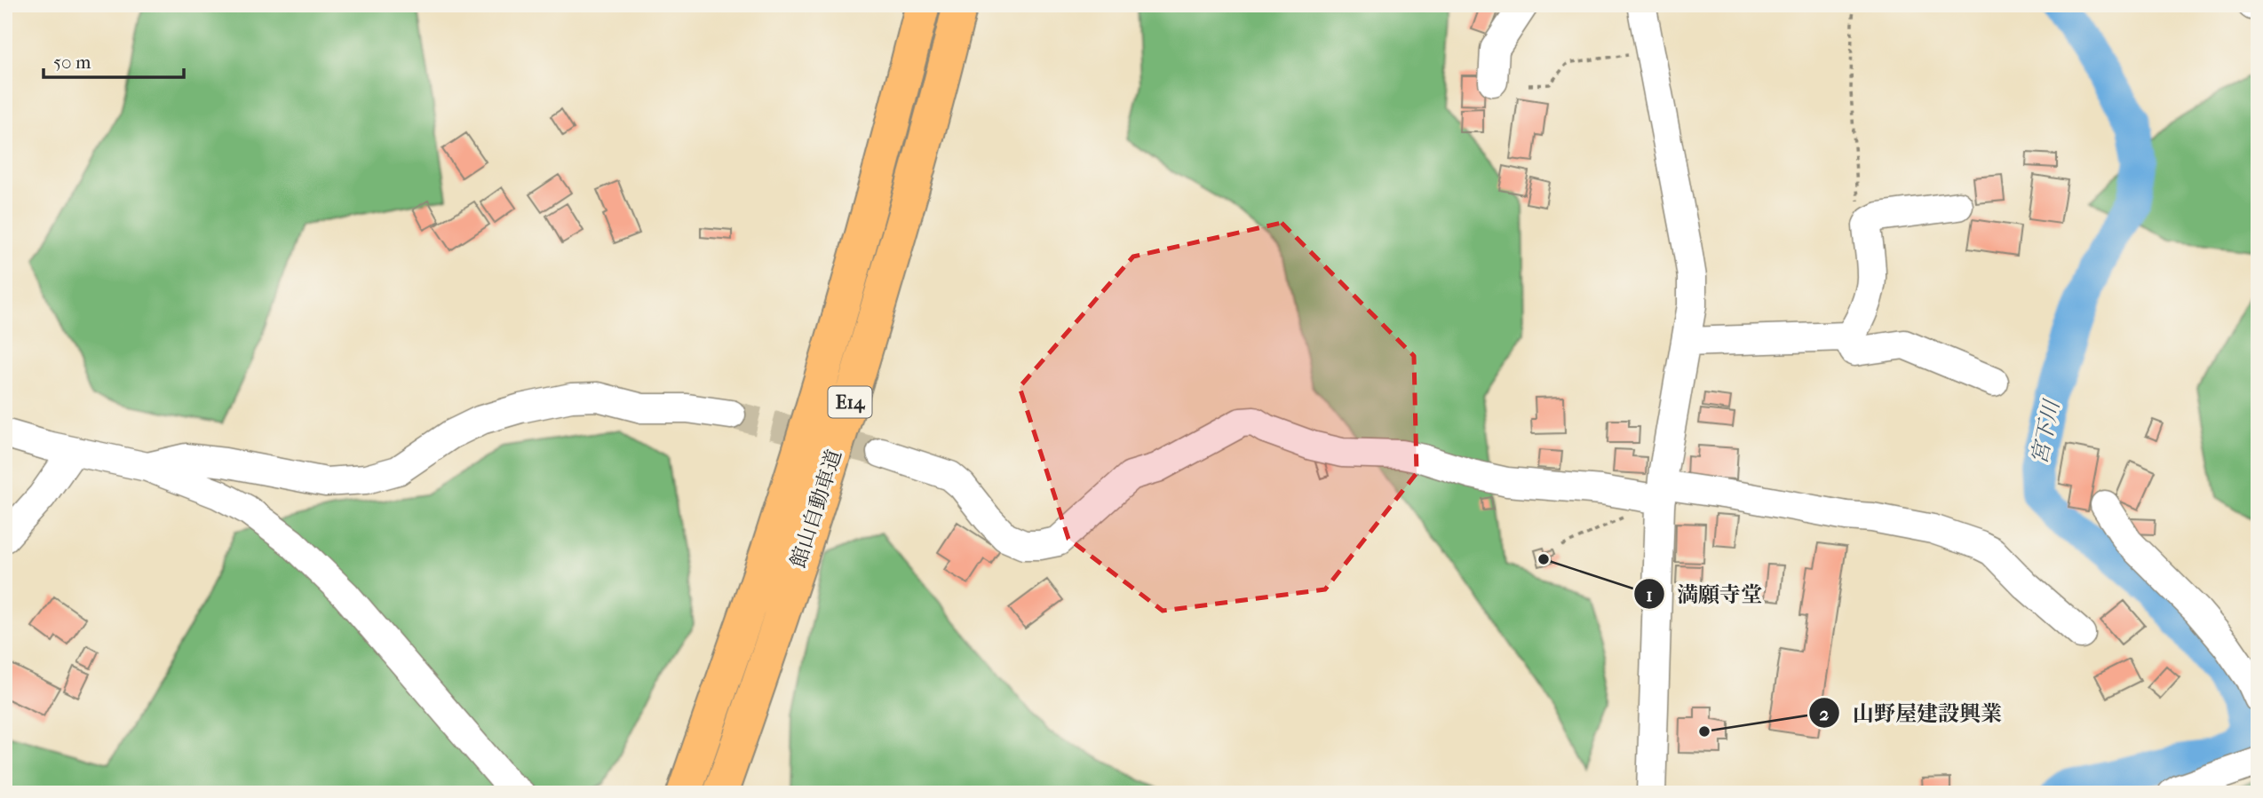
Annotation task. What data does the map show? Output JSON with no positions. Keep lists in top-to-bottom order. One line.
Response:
{"streets":{"highway":["E14","館山自動車道"]},"water":["宮下川"],"places":["満願寺堂","山野屋建設興業"],"scale_bar":"50 m"}
